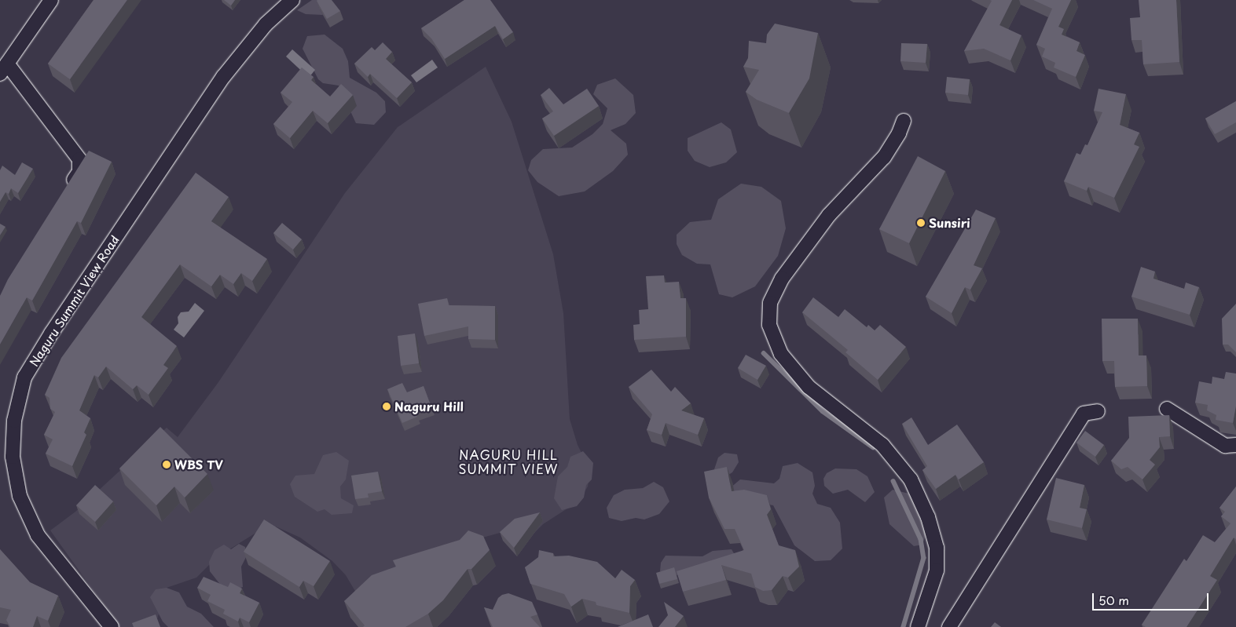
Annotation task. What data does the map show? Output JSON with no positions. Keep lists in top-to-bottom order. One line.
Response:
{"streets":{"street":["Naguru Summit View Road"]},"districts":["NAGURU HILL SUMMIT VIEW"],"places":["Sunsiri","Naguru Hill","WBS TV"],"scale_bar":"50 m"}
